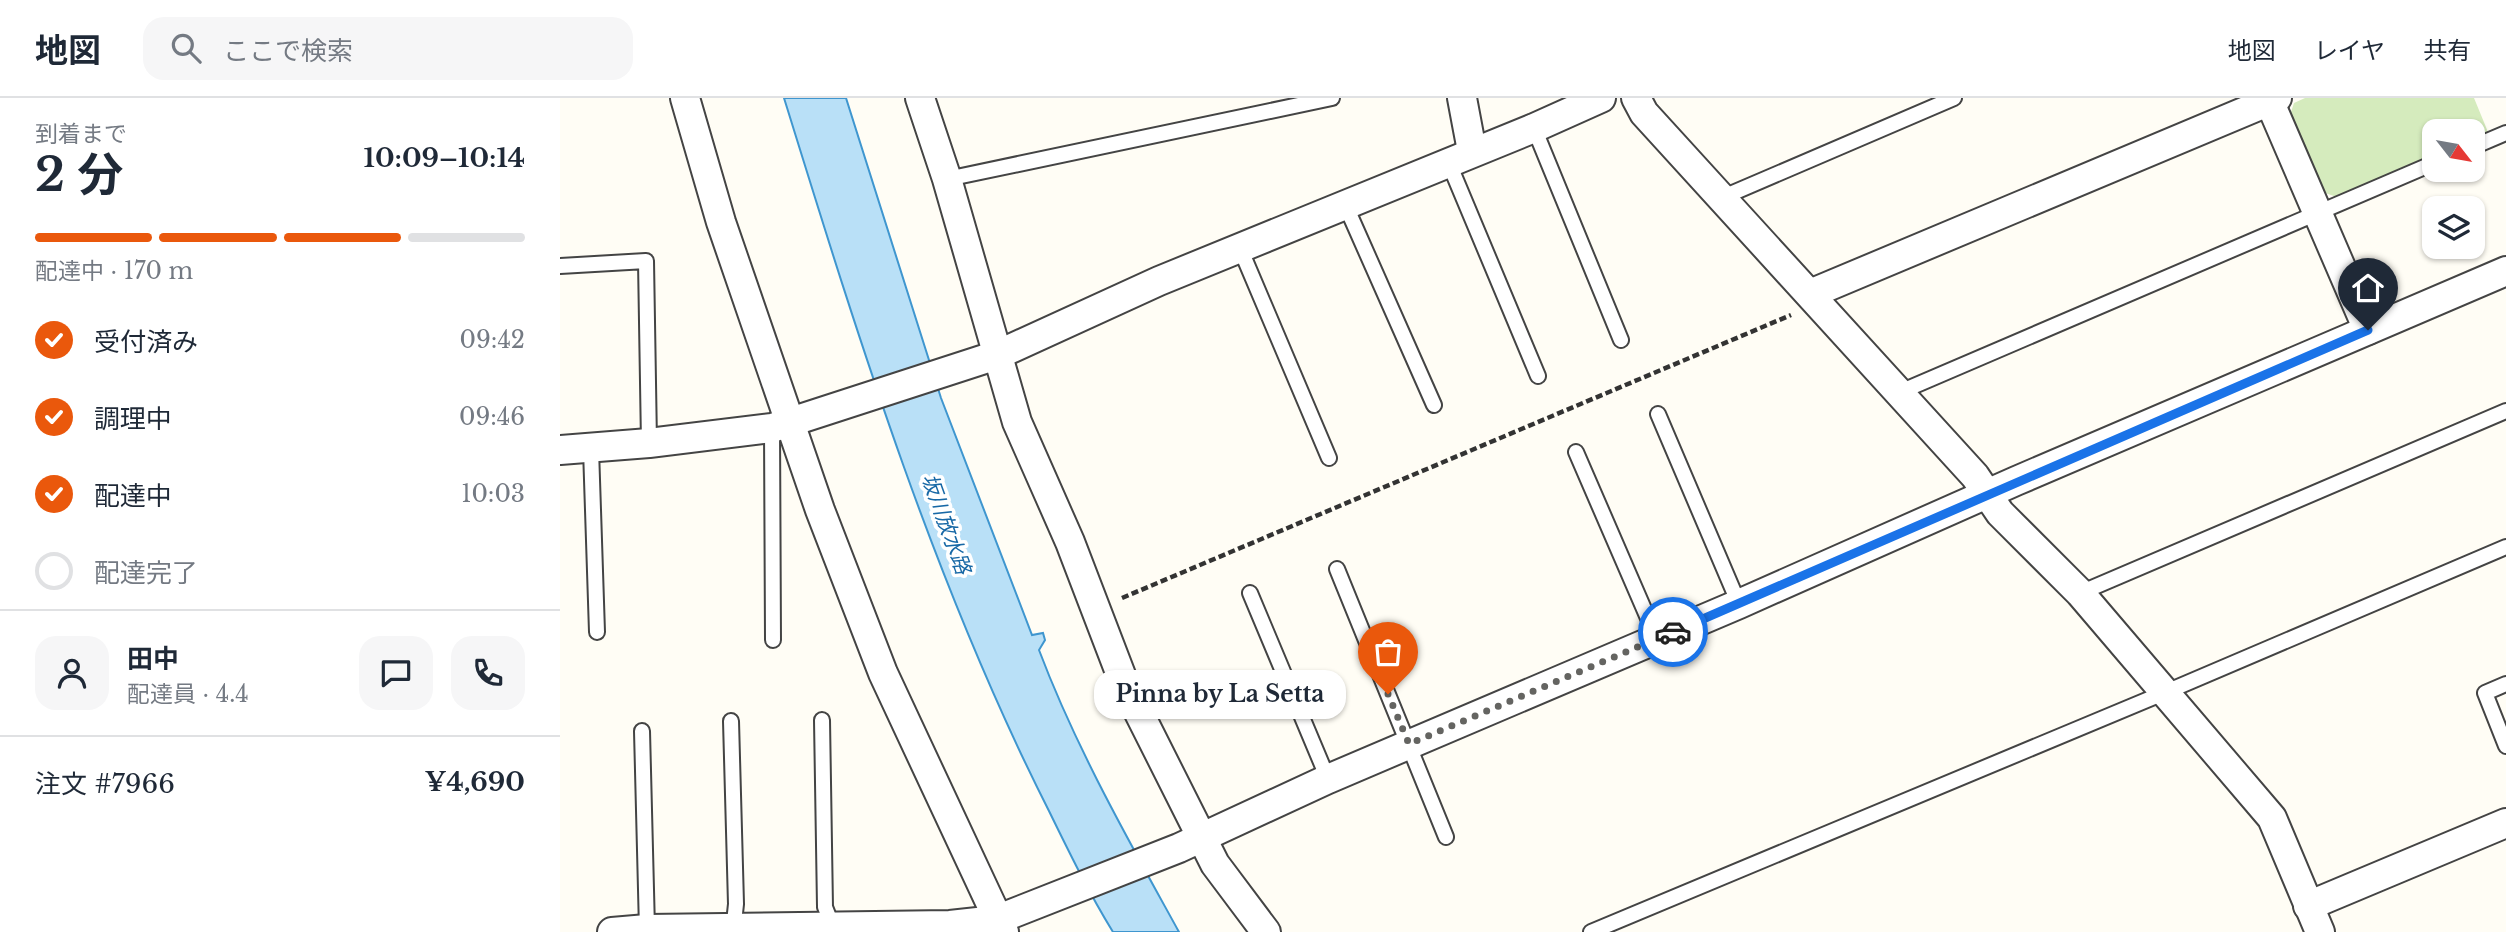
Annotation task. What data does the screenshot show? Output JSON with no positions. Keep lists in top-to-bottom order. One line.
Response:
{"water":["坂川放水路"],"places":["Pinna by La Setta"],"north":"bottom right","page":{"header":"地図","search":"ここで検索","nav":["地図","レイヤ","共有"],"heading":["2 分","到着まで","10:09–10:14"],"panel":["田中","配達員 · 4.4","注文 #7966","¥4,690"],"bar":"配達中 · 170 m","list":[["受付済み","09:42"],["調理中","09:46"],["配達中","10:03"],"配達完了"],"bubble":"Pinna by La Setta"}}
